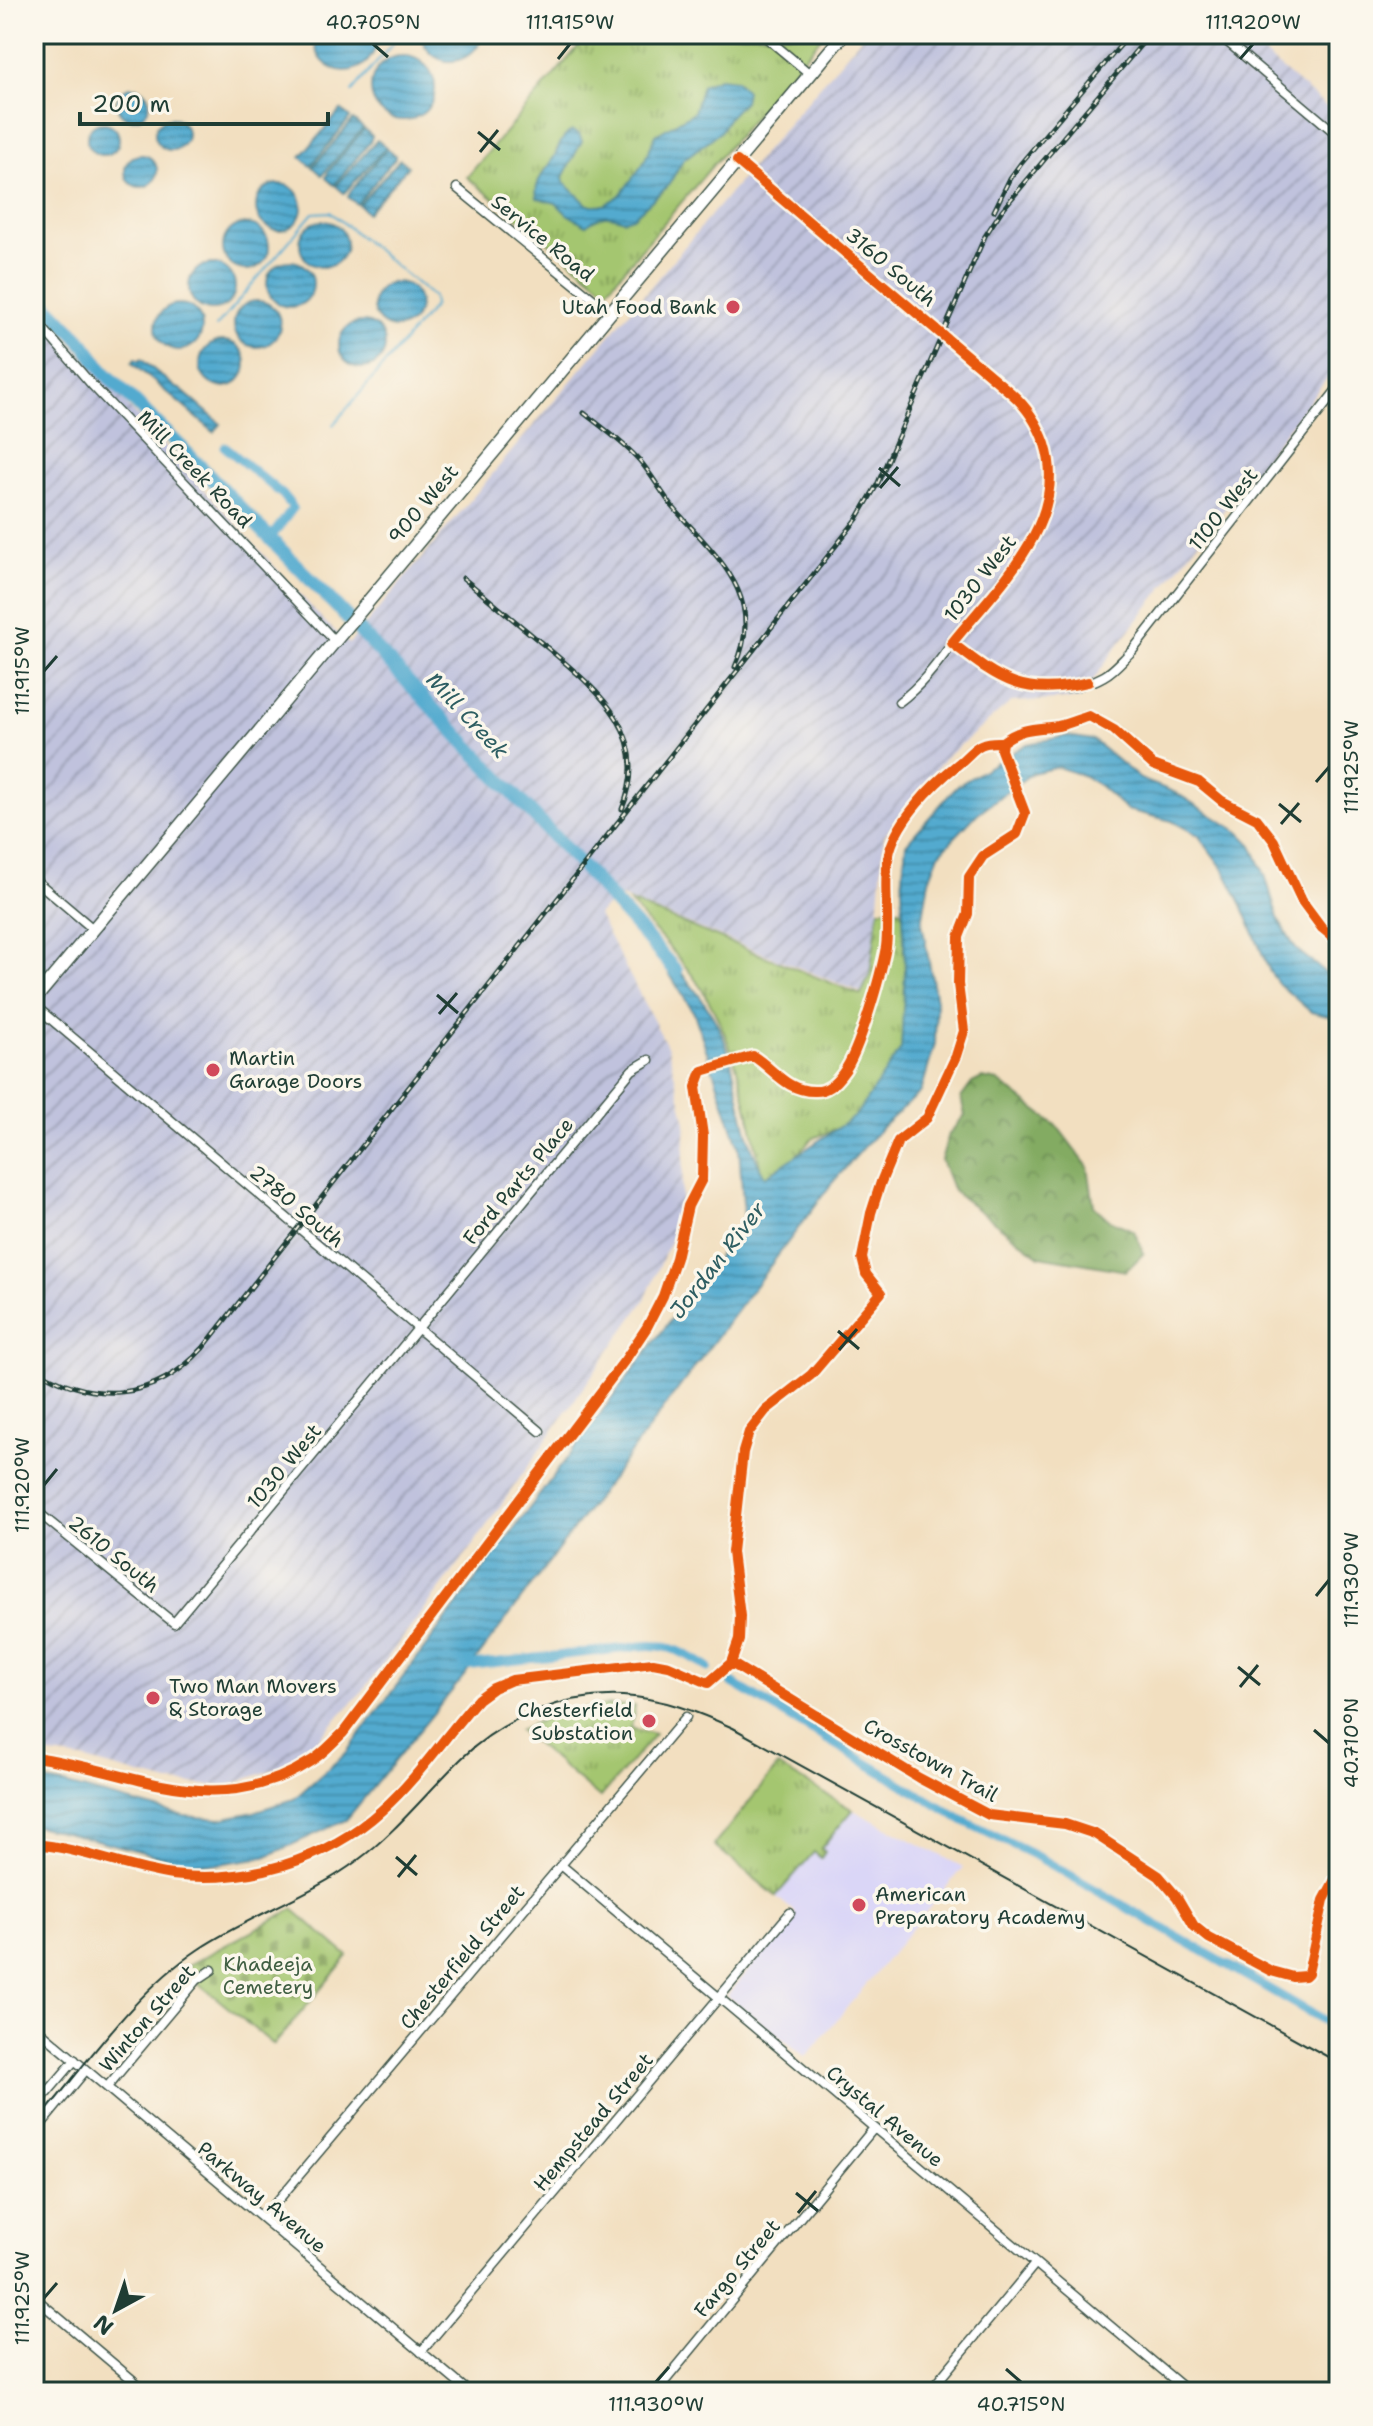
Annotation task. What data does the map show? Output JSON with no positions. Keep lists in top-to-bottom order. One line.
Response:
{"streets":{"main road":["900 West"],"street":["Service Road","3160 South","Mill Creek Road","1100 West","1030 West","Ford Parts Place","2780 South","2610 South","Chesterfield Street","Winton Street","Crystal Avenue","Hempstead Street","Parkway Avenue","Fargo Street"],"cycle path":["Crosstown Trail"]},"crossings":[["Service Road","900 West"],["3160 South","900 West"],["3160 South","1030 West"],["Mill Creek Road","900 West"],["900 West","2780 South"],["1100 West","1030 West"],["1030 West","Ford Parts Place"],["1030 West","2780 South"],["1030 West","2610 South"],["Ford Parts Place","2780 South"],["Chesterfield Street","Crystal Avenue"],["Chesterfield Street","Parkway Avenue"],["Winton Street","Parkway Avenue"],["Crystal Avenue","Hempstead Street"],["Crystal Avenue","Fargo Street"],["Hempstead Street","Parkway Avenue"]],"water":["Mill Creek","Jordan River"],"parks":["Khadeeja Cemetery"],"places":["Utah Food Bank","Martin Garage Doors","Two Man Movers & Storage","Chesterfield Substation","American Preparatory Academy"],"scale_bar":"200 m","north":"bottom left","coordinates":["40.705°N","111.915°W","111.920°W","111.925°W","111.930°W","40.710°N","40.715°N"]}
